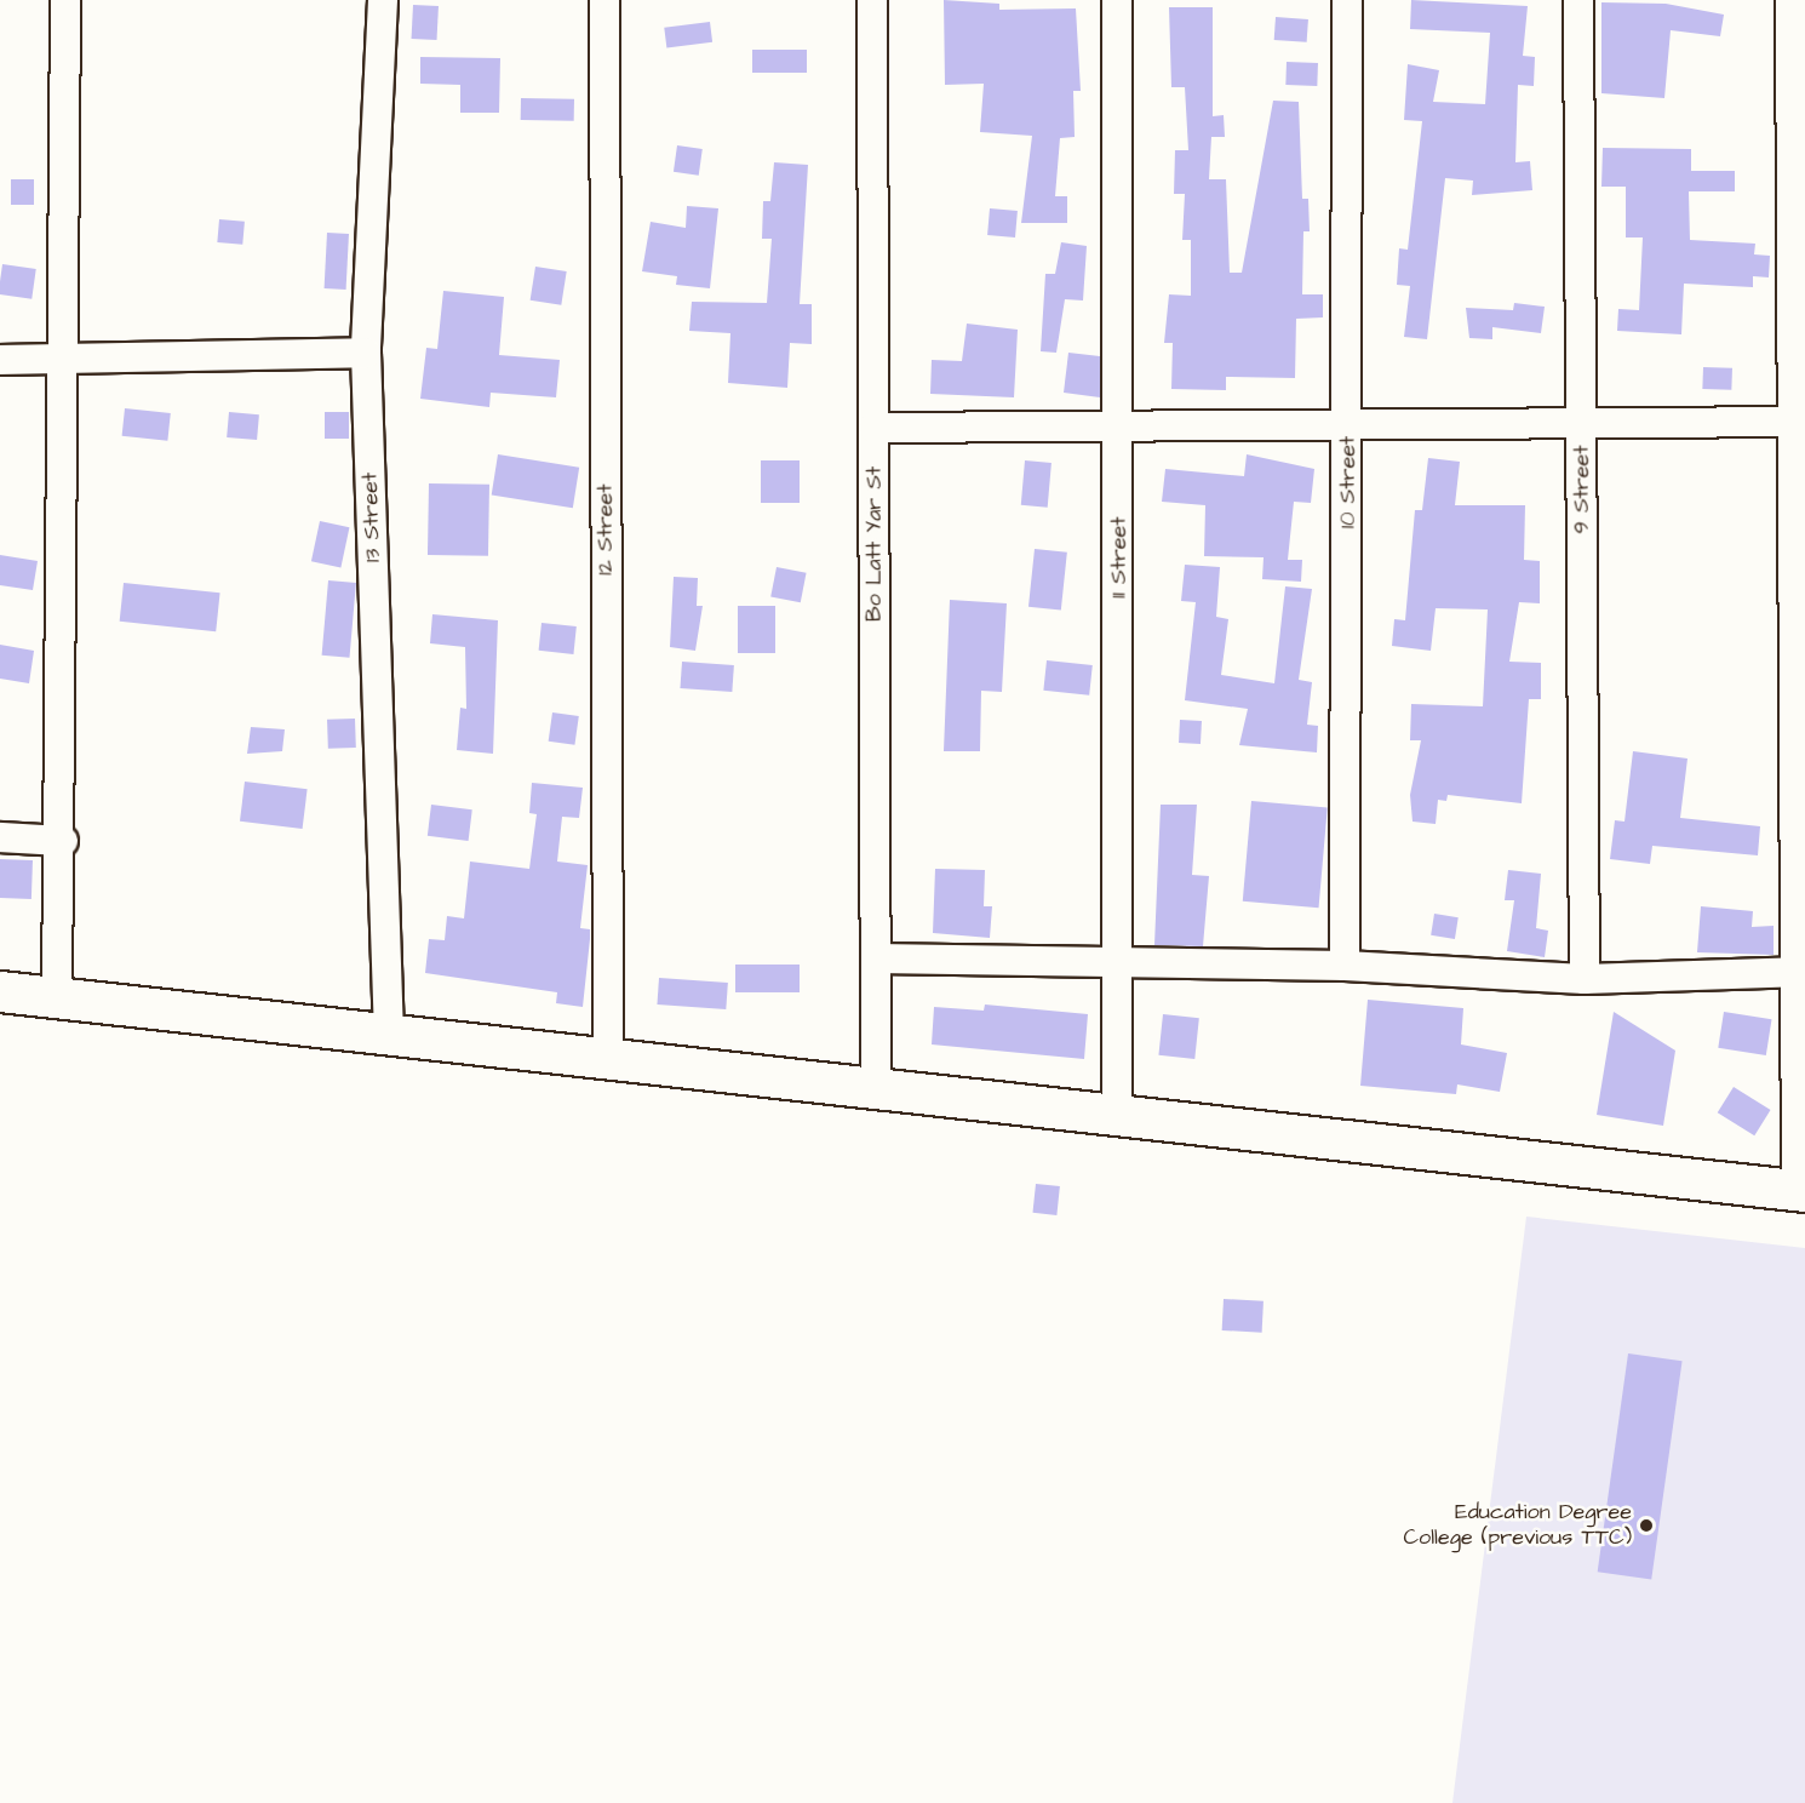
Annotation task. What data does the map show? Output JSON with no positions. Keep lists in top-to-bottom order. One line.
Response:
{"streets":{"street":["10 Street","9 Street","13 Street","12 Street","Bo Latt Yar St","11 Street"]},"places":["Education Degree College (previous TTC)"]}
